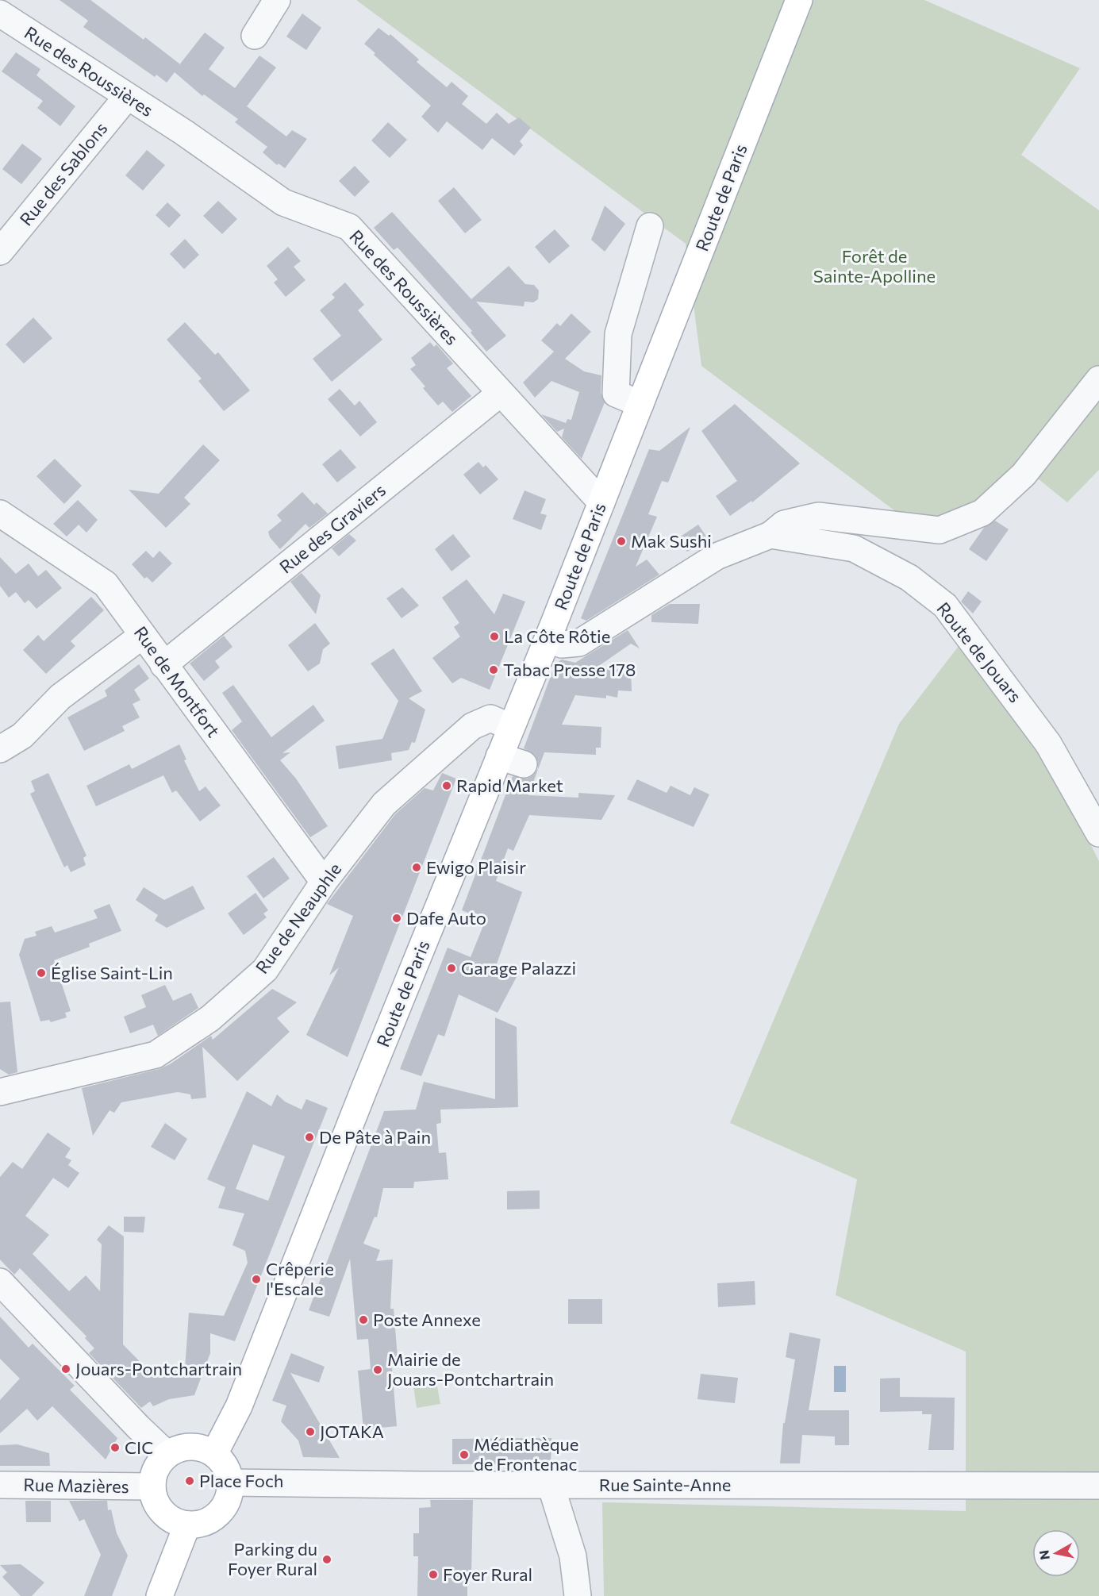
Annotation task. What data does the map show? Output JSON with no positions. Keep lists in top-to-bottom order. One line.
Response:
{"streets":{"main road":["Route de Paris"],"street":["Rue des Roussières","Rue des Sablons","Rue des Graviers","Route de Jouars","Rue de Montfort","Rue de Neauphle","Rue Sainte-Anne","Rue Mazières"]},"crossings":[["Rue des Roussières","Rue des Sablons"],["Rue des Roussières","Route de Paris"],["Rue des Roussières","Rue des Graviers"],["Route de Paris","Rue de Neauphle"],["Route de Paris","Rue Sainte-Anne"],["Route de Paris","Rue Mazières"],["Rue des Graviers","Rue de Montfort"],["Rue de Montfort","Rue de Neauphle"],["Rue Sainte-Anne","Rue Mazières"]],"parks":["Forêt de Sainte-Apolline"],"places":["Mak Sushi","La Côte Rôtie","Tabac Presse 178","Rapid Market","Ewigo Plaisir","Dafe Auto","Garage Palazzi","Église Saint-Lin","De Pâte à Pain","Crêperie l'Escale","Poste Annexe","Jouars-Pontchartrain","Mairie de Jouars-Pontchartrain","JOTAKA","CIC","Médiathèque de Frontenac","Place Foch","Parking du Foyer Rural","Foyer Rural"],"north":"left"}
